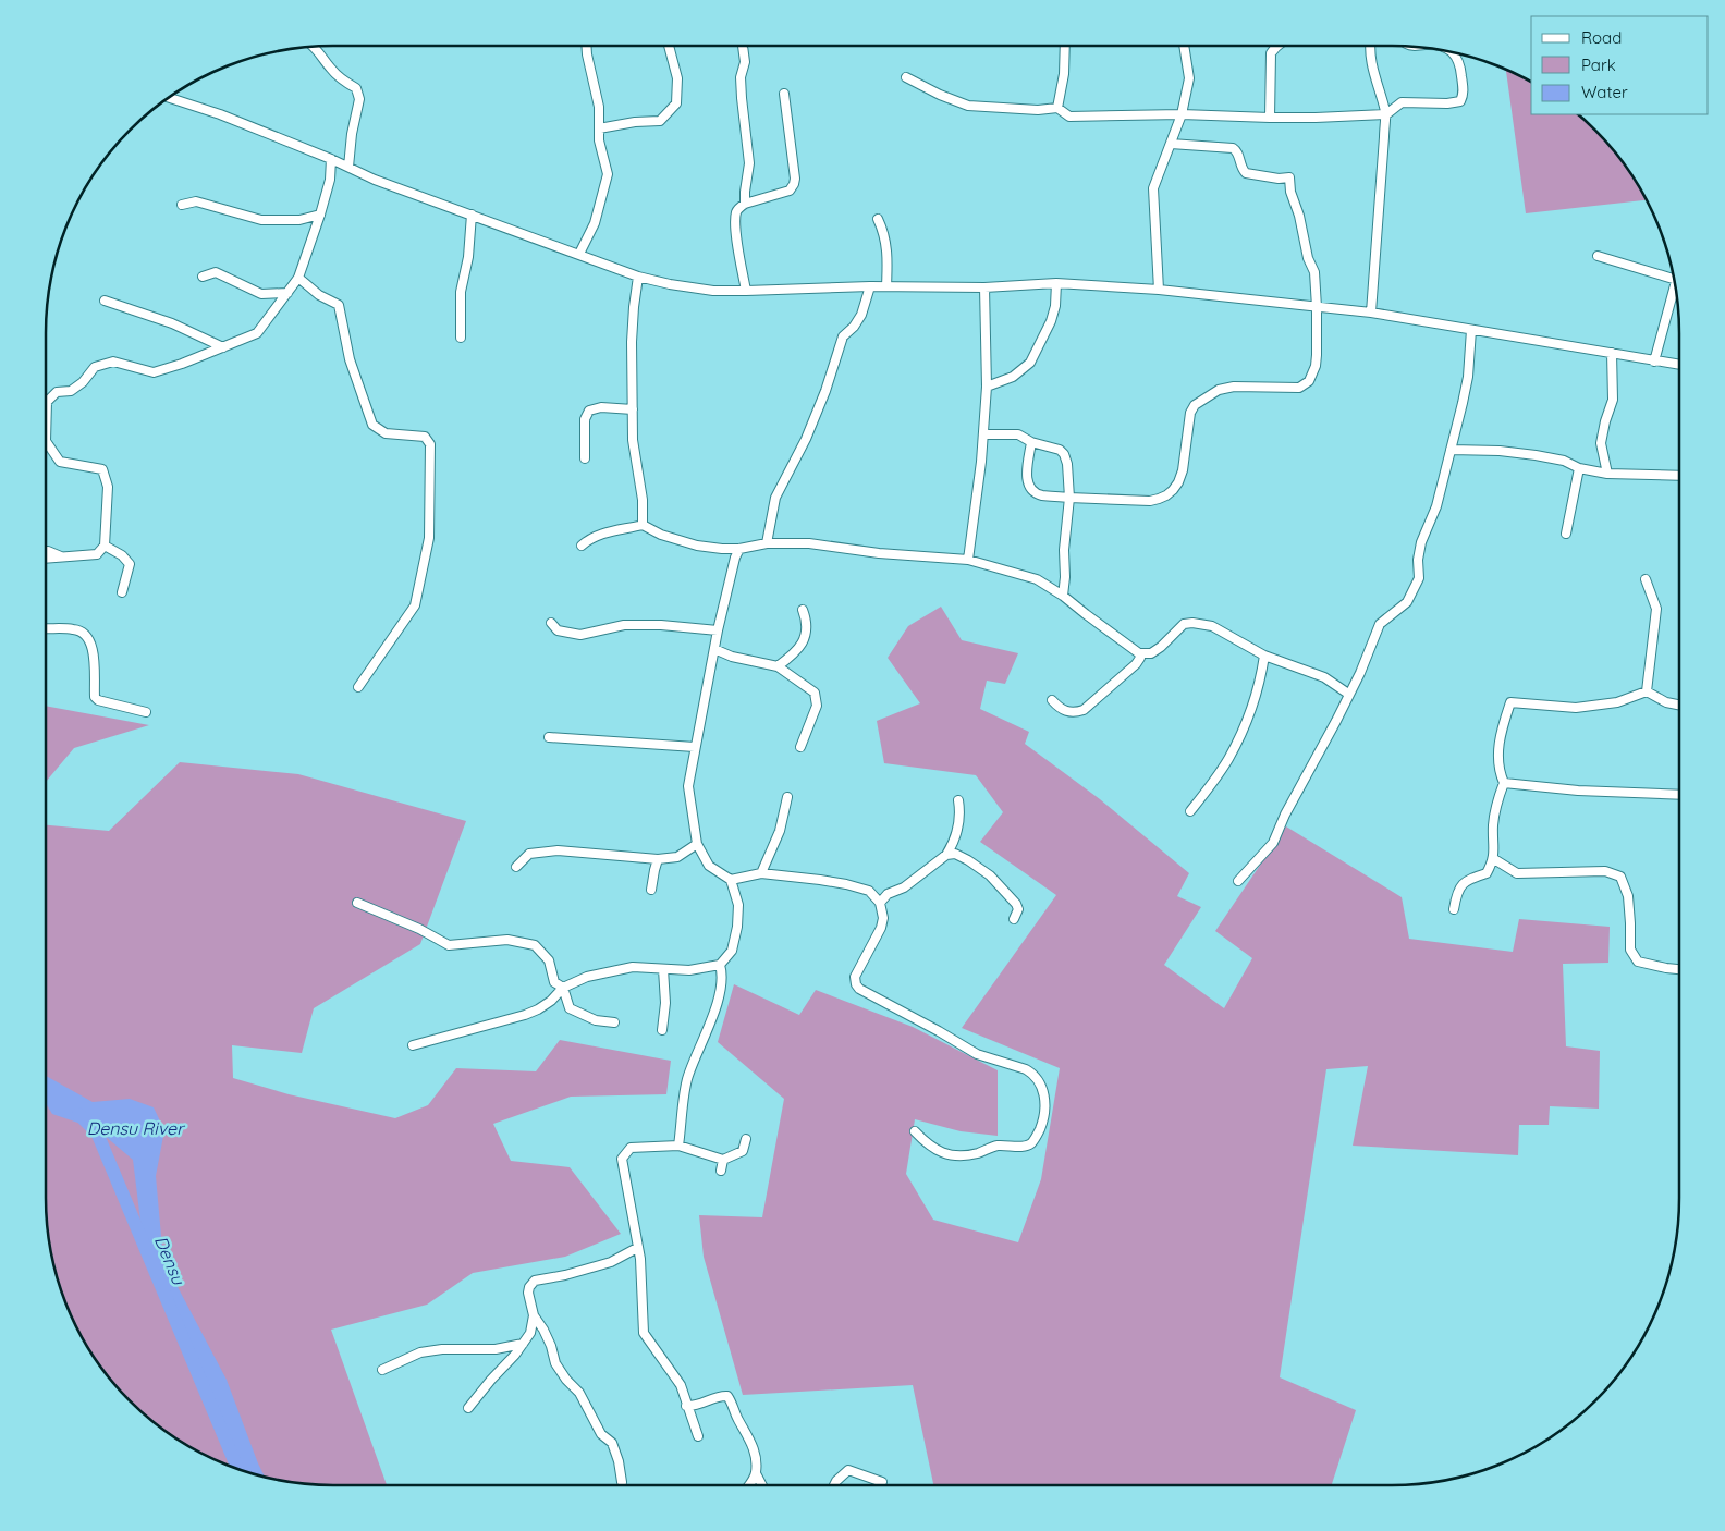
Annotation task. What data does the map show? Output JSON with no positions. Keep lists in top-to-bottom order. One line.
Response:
{"water":["Densu River","Densu"],"legend":["Road","Park","Water"]}
